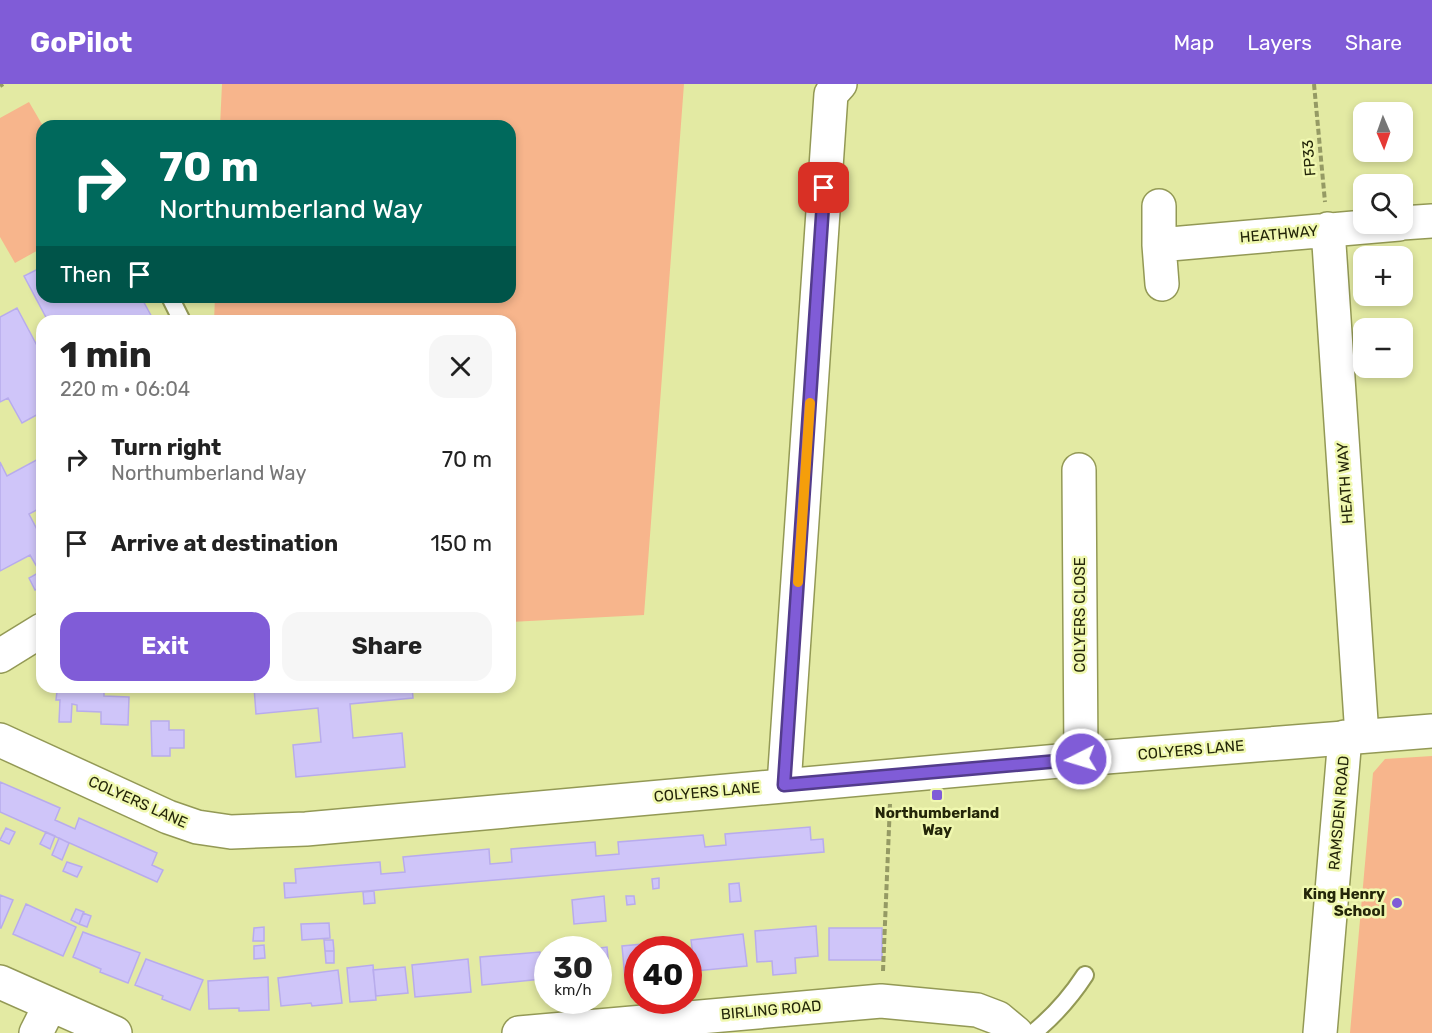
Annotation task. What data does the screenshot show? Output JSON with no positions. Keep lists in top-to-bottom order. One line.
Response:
{"streets":{"street":["HEATHWAY","HEATH WAY","COLYERS CLOSE","COLYERS LANE","RAMSDEN ROAD","BIRLING ROAD"],"path":["FP33"]},"crossings":[["FP33","HEATHWAY"],["FP33","HEATH WAY"],["HEATHWAY","HEATH WAY"],["HEATH WAY","COLYERS LANE"],["HEATH WAY","RAMSDEN ROAD"],["COLYERS CLOSE","COLYERS LANE"],["COLYERS LANE","RAMSDEN ROAD"]],"places":{"transit":["Northumberland Way"],"other":["King Henry School"]},"north":"bottom","page":{"header":"GoPilot","nav":["Map","Layers","Share"],"map_buttons":["+","−"],"turn":["70 m","Northumberland Way"],"then":"Then","heading":["1 min","220 m · 06:04"],"list":[{"name":"Turn right","note":"Northumberland Way","value":"70 m"},{"name":"Arrive at destination","value":"150 m"}],"buttons":["Exit","Share"],"speed":"30 km/h","limit":"40"}}
